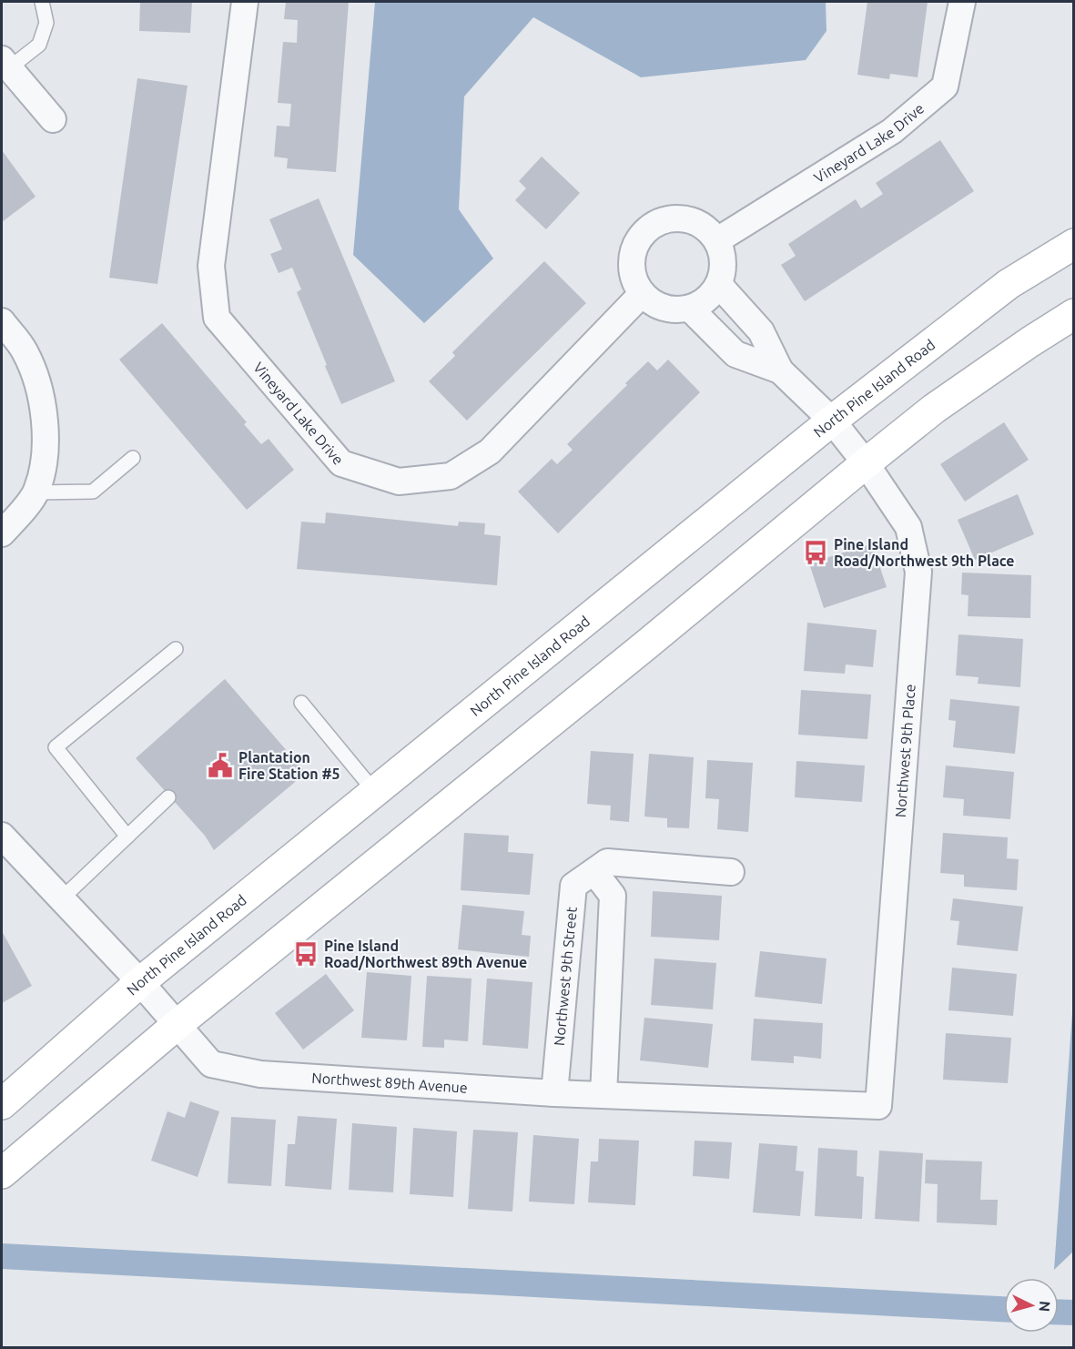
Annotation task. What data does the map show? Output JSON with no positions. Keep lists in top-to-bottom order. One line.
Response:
{"streets":{"main road":["North Pine Island Road"],"street":["Vineyard Lake Drive","Northwest 9th Place","Northwest 9th Street","Northwest 89th Avenue"]},"crossings":[["North Pine Island Road","Northwest 9th Place"],["North Pine Island Road","Northwest 89th Avenue"],["Northwest 9th Place","Northwest 89th Avenue"],["Northwest 9th Street","Northwest 89th Avenue"]],"places":{"bus stop":["Pine Island Road/Northwest 9th Place","Pine Island Road/Northwest 89th Avenue"],"public building":["Plantation Fire Station #5"]},"north":"right"}
